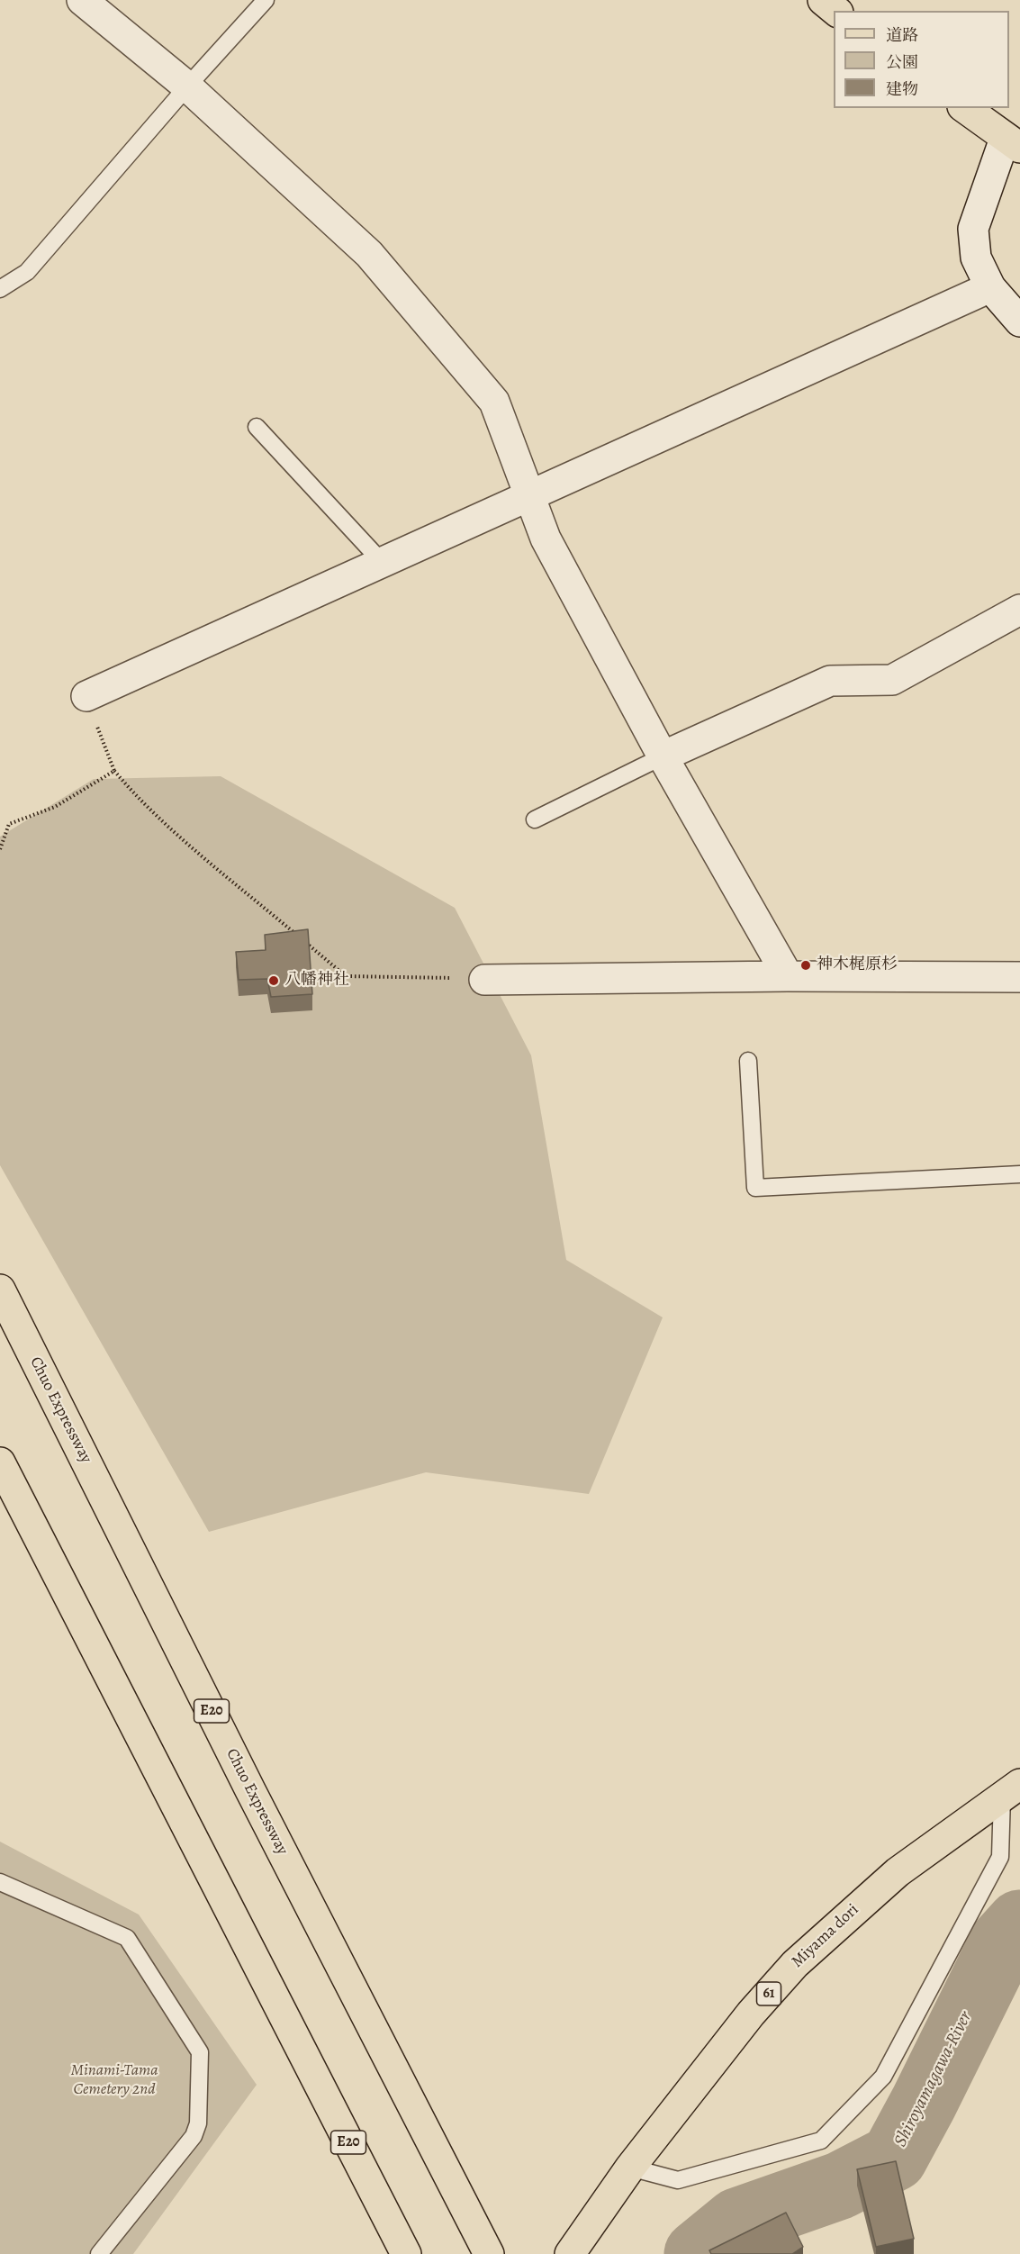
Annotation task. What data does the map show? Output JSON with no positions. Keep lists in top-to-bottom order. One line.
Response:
{"streets":{"main road":["Chuo Expressway","E20","Miyama dori","61"]},"water":["Shiroyamagawa-River"],"parks":["Minami-Tama Cemetery 2nd"],"places":["神木梶原杉","八幡神社"],"legend":["道路","公園","建物"]}
